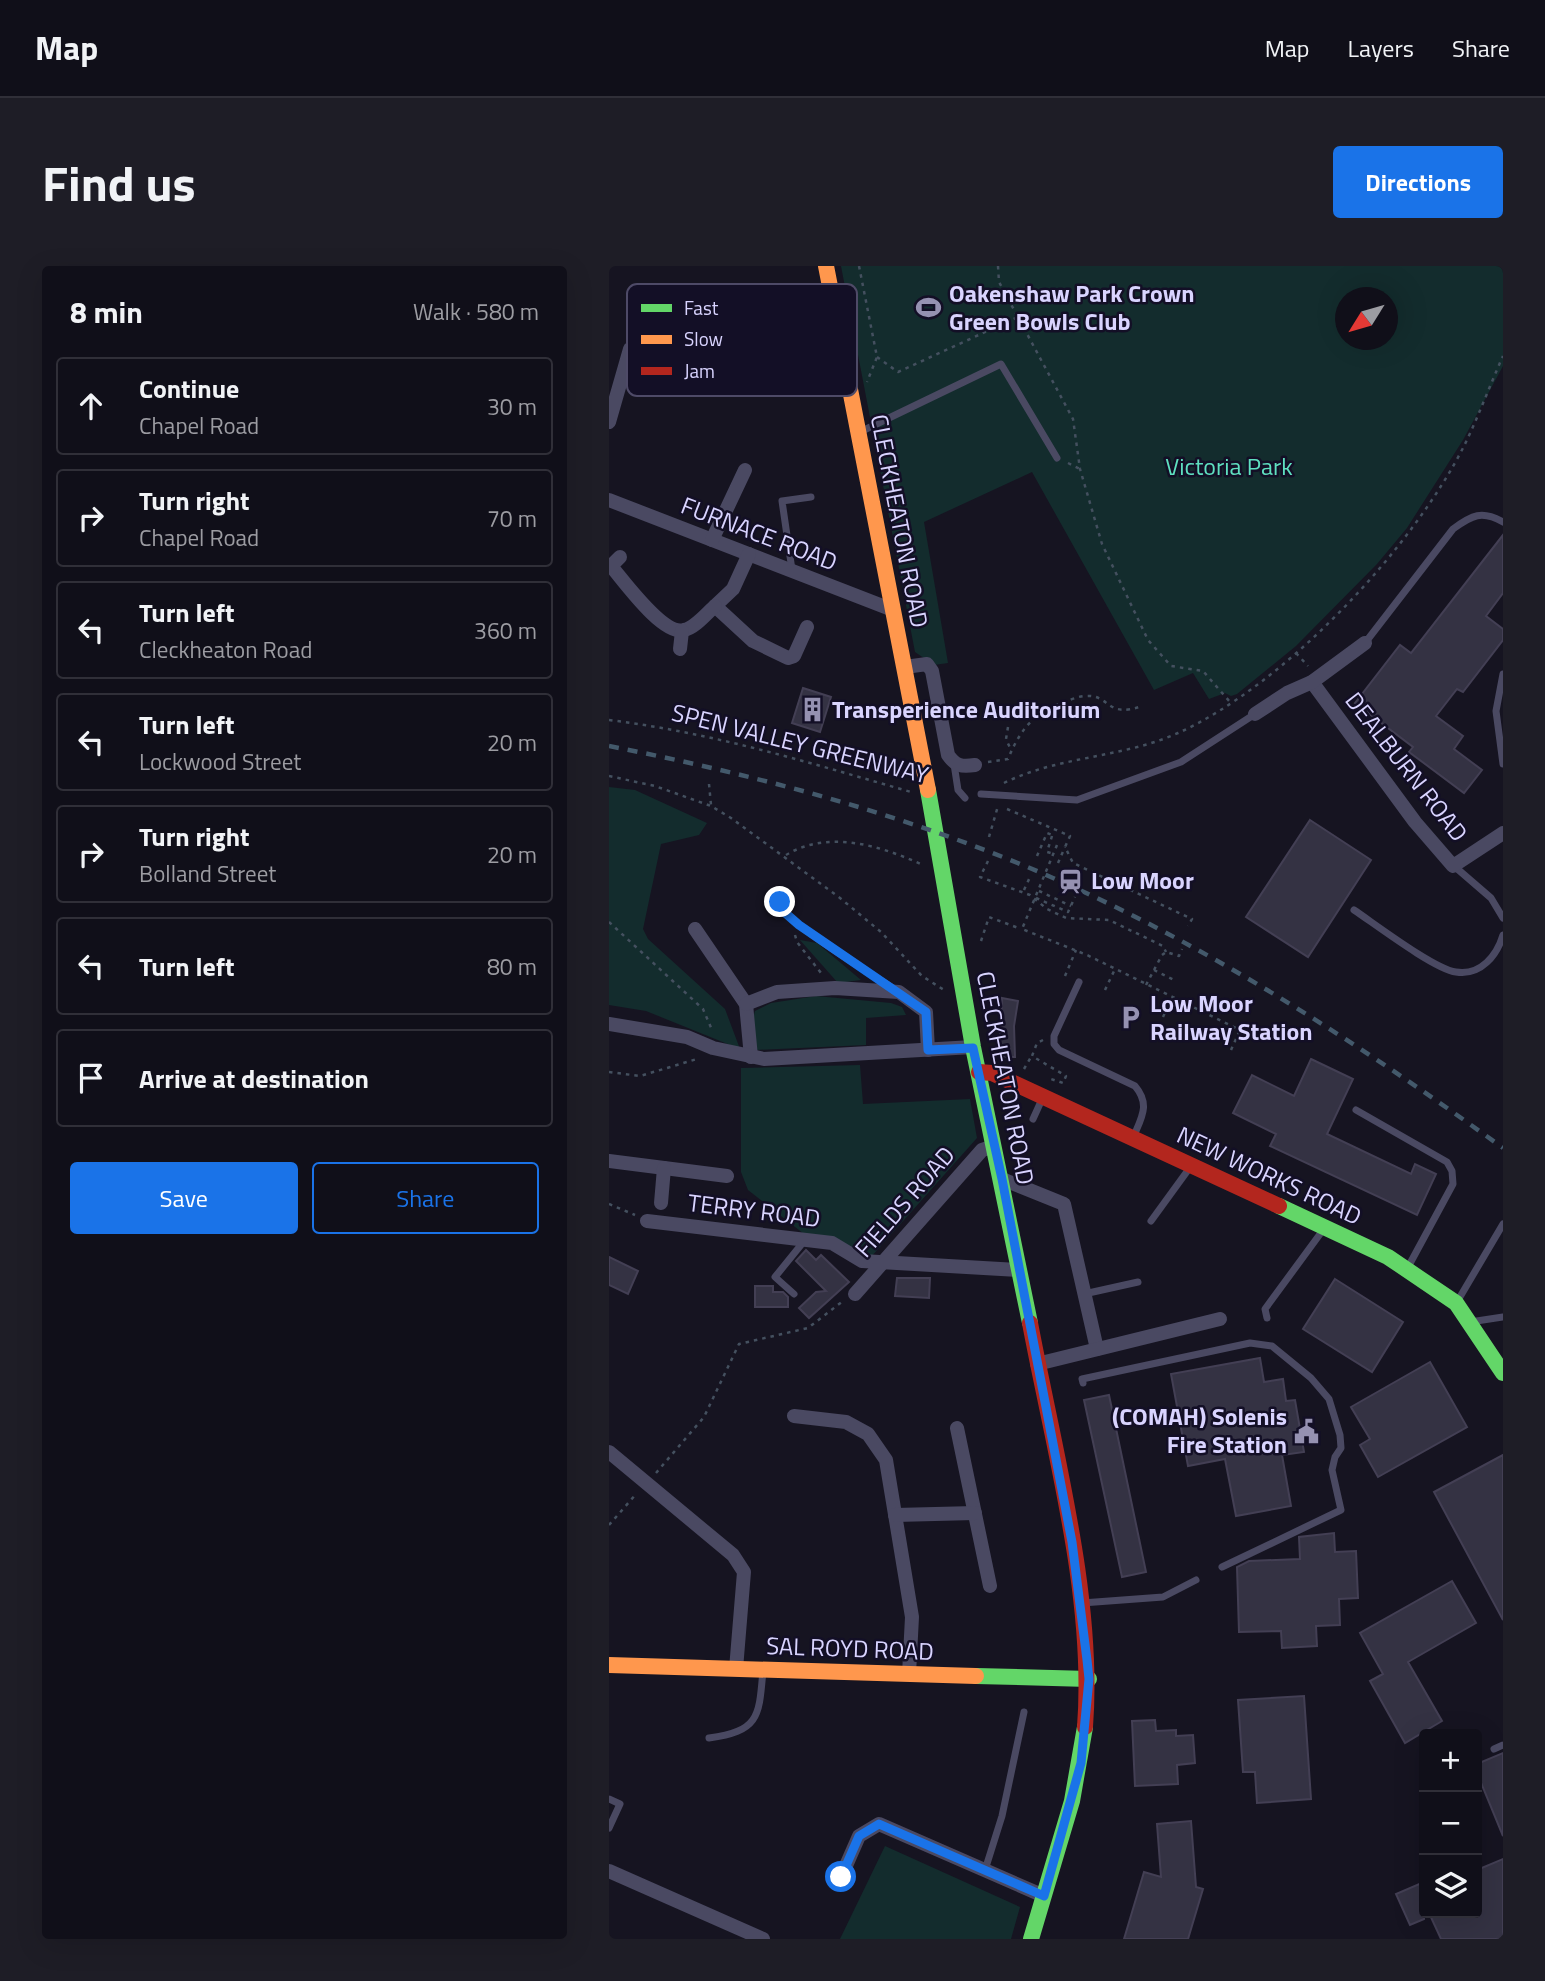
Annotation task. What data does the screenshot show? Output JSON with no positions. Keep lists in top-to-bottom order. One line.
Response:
{"streets":{"street":["CLECKHEATON ROAD","FURNACE ROAD","DEALBURN ROAD","NEW WORKS ROAD","FIELDS ROAD","TERRY ROAD","SAL ROYD ROAD"],"path":["SPEN VALLEY GREENWAY"]},"crossings":[["CLECKHEATON ROAD","FURNACE ROAD"],["CLECKHEATON ROAD","NEW WORKS ROAD"],["CLECKHEATON ROAD","FIELDS ROAD"],["CLECKHEATON ROAD","TERRY ROAD"],["CLECKHEATON ROAD","SAL ROYD ROAD"],["FIELDS ROAD","TERRY ROAD"]],"parks":["Victoria Park"],"places":{"sports":["Oakenshaw Park Crown Green Bowls Club"],"building":["Transperience Auditorium"],"station":["Low Moor"],"parking":["Low Moor Railway Station"],"public building":["(COMAH) Solenis Fire Station"]},"legend":["Fast","Slow","Jam"],"north":"bottom left","page":{"header":"Map","nav":["Map","Layers","Share"],"title":"Find us","buttons":["Directions",["Save","Share"]],"heading":["8 min","Walk · 580 m"],"list":[["Continue","Chapel Road","30 m"],["Turn right","Chapel Road","70 m"],["Turn left","Cleckheaton Road","360 m"],["Turn left","Lockwood Street","20 m"],["Turn right","Bolland Street","20 m"],["Turn left","80 m"],"Arrive at destination"],"map_buttons":["+","−"]}}
